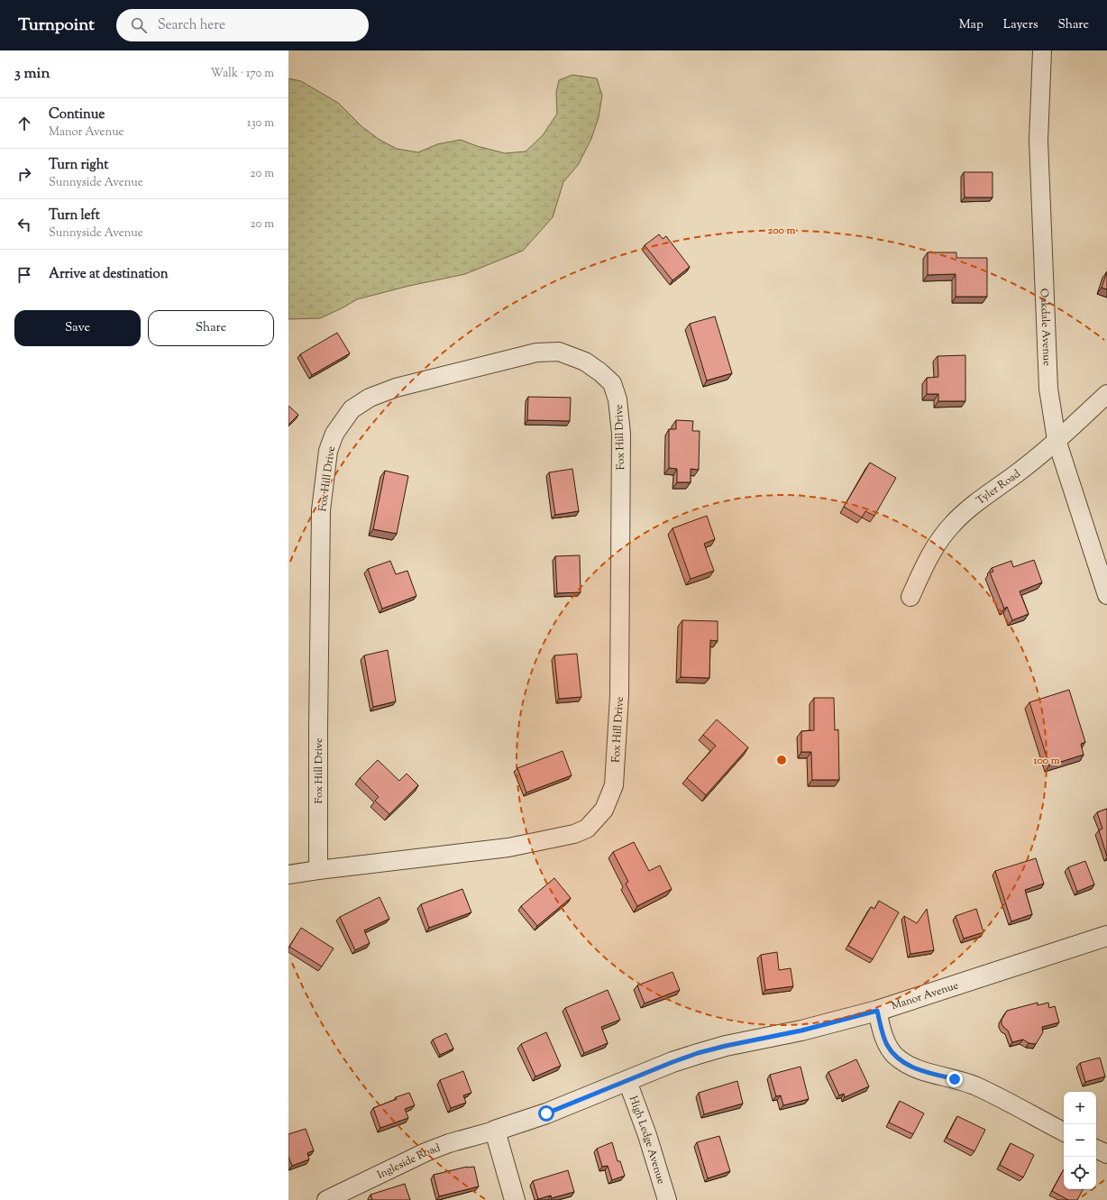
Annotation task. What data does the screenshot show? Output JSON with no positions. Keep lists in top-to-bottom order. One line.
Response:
{"streets":{"street":["Oakdale Avenue","Fox Hill Drive","Tyler Road","Manor Avenue","High Ledge Avenue","Ingleside Road"]},"crossings":[["Oakdale Avenue","Tyler Road"],["Manor Avenue","High Ledge Avenue"],["Manor Avenue","Ingleside Road"]],"page":{"header":"Turnpoint","search":"Search here","nav":["Map","Layers","Share"],"heading":["3 min","Walk · 170 m"],"list":[["Continue","Manor Avenue","130 m"],["Turn right","Sunnyside Avenue","20 m"],["Turn left","Sunnyside Avenue","20 m"],"Arrive at destination"],"buttons":["Save","Share"],"map_buttons":["+","−"]},"rings":["200 m","100 m"]}
